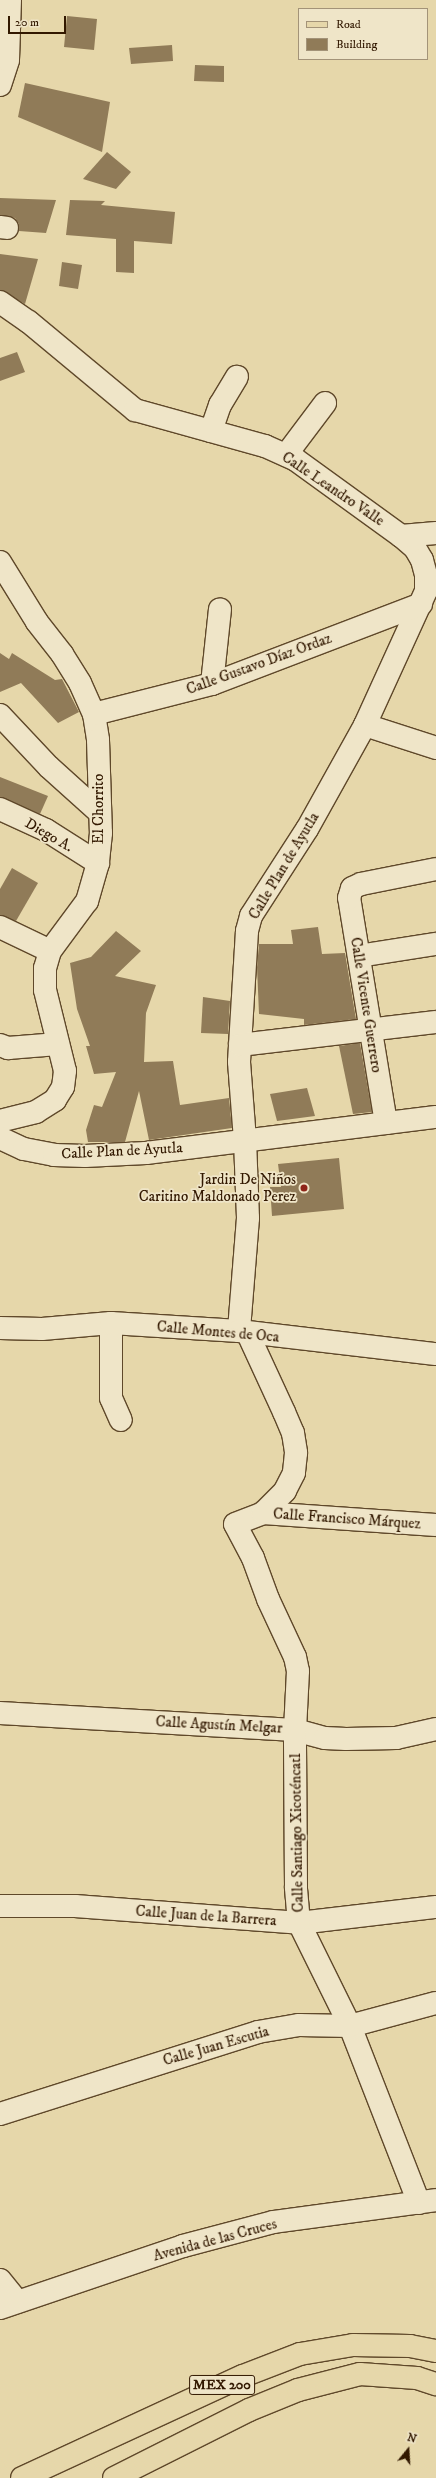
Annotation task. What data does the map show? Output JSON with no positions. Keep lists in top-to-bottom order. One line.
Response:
{"streets":{"main road":["MEX 200"],"street":["Calle Leandro Valle","Calle Gustavo Díaz Ordaz","El Chorrito","Diego A.","Calle Plan de Ayutla","Calle Vicente Guerrero","Calle Montes de Oca","Calle Francisco Márquez","Calle Agustín Melgar","Calle Santiago Xicoténcatl","Calle Juan de la Barrera","Calle Juan Escutia","Avenida de las Cruces"]},"crossings":[["Calle Leandro Valle","Calle Gustavo Díaz Ordaz"],["Calle Leandro Valle","Calle Plan de Ayutla"],["Calle Gustavo Díaz Ordaz","El Chorrito"],["El Chorrito","Diego A."],["Calle Plan de Ayutla","Calle Vicente Guerrero"],["Calle Plan de Ayutla","Calle Montes de Oca"],["Calle Plan de Ayutla","Calle Francisco Márquez"],["Calle Francisco Márquez","Calle Santiago Xicoténcatl"],["Calle Agustín Melgar","Calle Santiago Xicoténcatl"],["Calle Santiago Xicoténcatl","Calle Juan de la Barrera"],["Calle Santiago Xicoténcatl","Calle Juan Escutia"],["Calle Santiago Xicoténcatl","Avenida de las Cruces"]],"places":["Jardin De Niños Caritino Maldonado Perez"],"legend":["Road","Building"],"scale_bar":"20 m","north":"top"}
